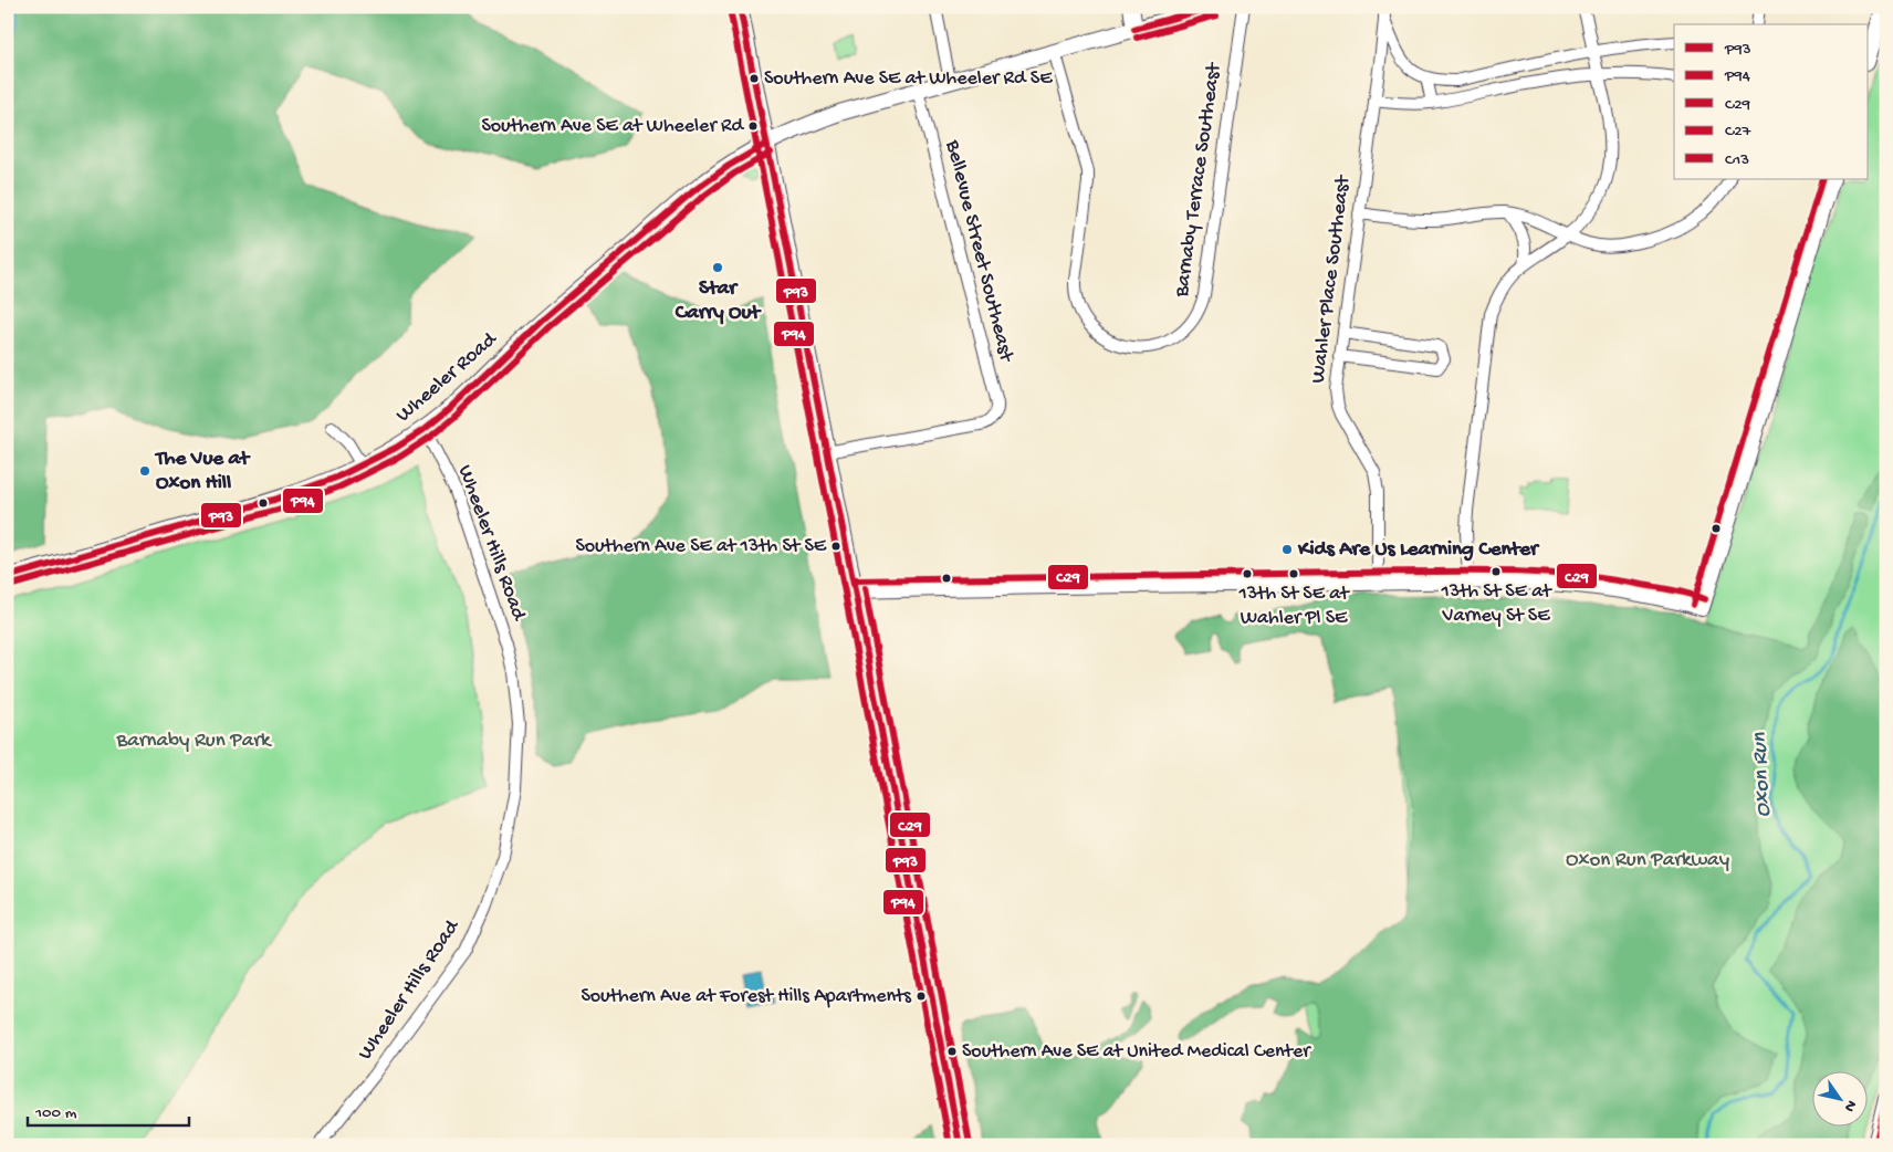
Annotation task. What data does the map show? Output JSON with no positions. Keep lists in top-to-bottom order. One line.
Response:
{"streets":{"main road":["Wheeler Road"],"street":["Barnaby Terrace Southeast","Bellevue Street Southeast","Wahler Place Southeast","Wheeler Hills Road"]},"crossings":[["Barnaby Terrace Southeast","Wheeler Road"],["Bellevue Street Southeast","Wheeler Road"],["Wheeler Road","Wheeler Hills Road"]],"water":["Oxon Run"],"parks":["Barnaby Run Park","Oxon Run Parkway"],"places":["Southern Ave SE at Wheeler Rd SE","Southern Ave SE at Wheeler Rd","Star Carry Out","The Vue at Oxon Hill","Southern Ave SE at 13th St SE","Kids Are Us Learning Center","13th St SE at Varney St SE","13th St SE at Wahler Pl SE","Southern Ave at Forest Hills Apartments","Southern Ave SE at United Medical Center"],"lines":["transit line P93","transit line C27","transit line P94","transit line C13","transit line C29"],"legend":["P93","P94","C29","C27","C13"],"scale_bar":"100 m","north":"bottom right"}
